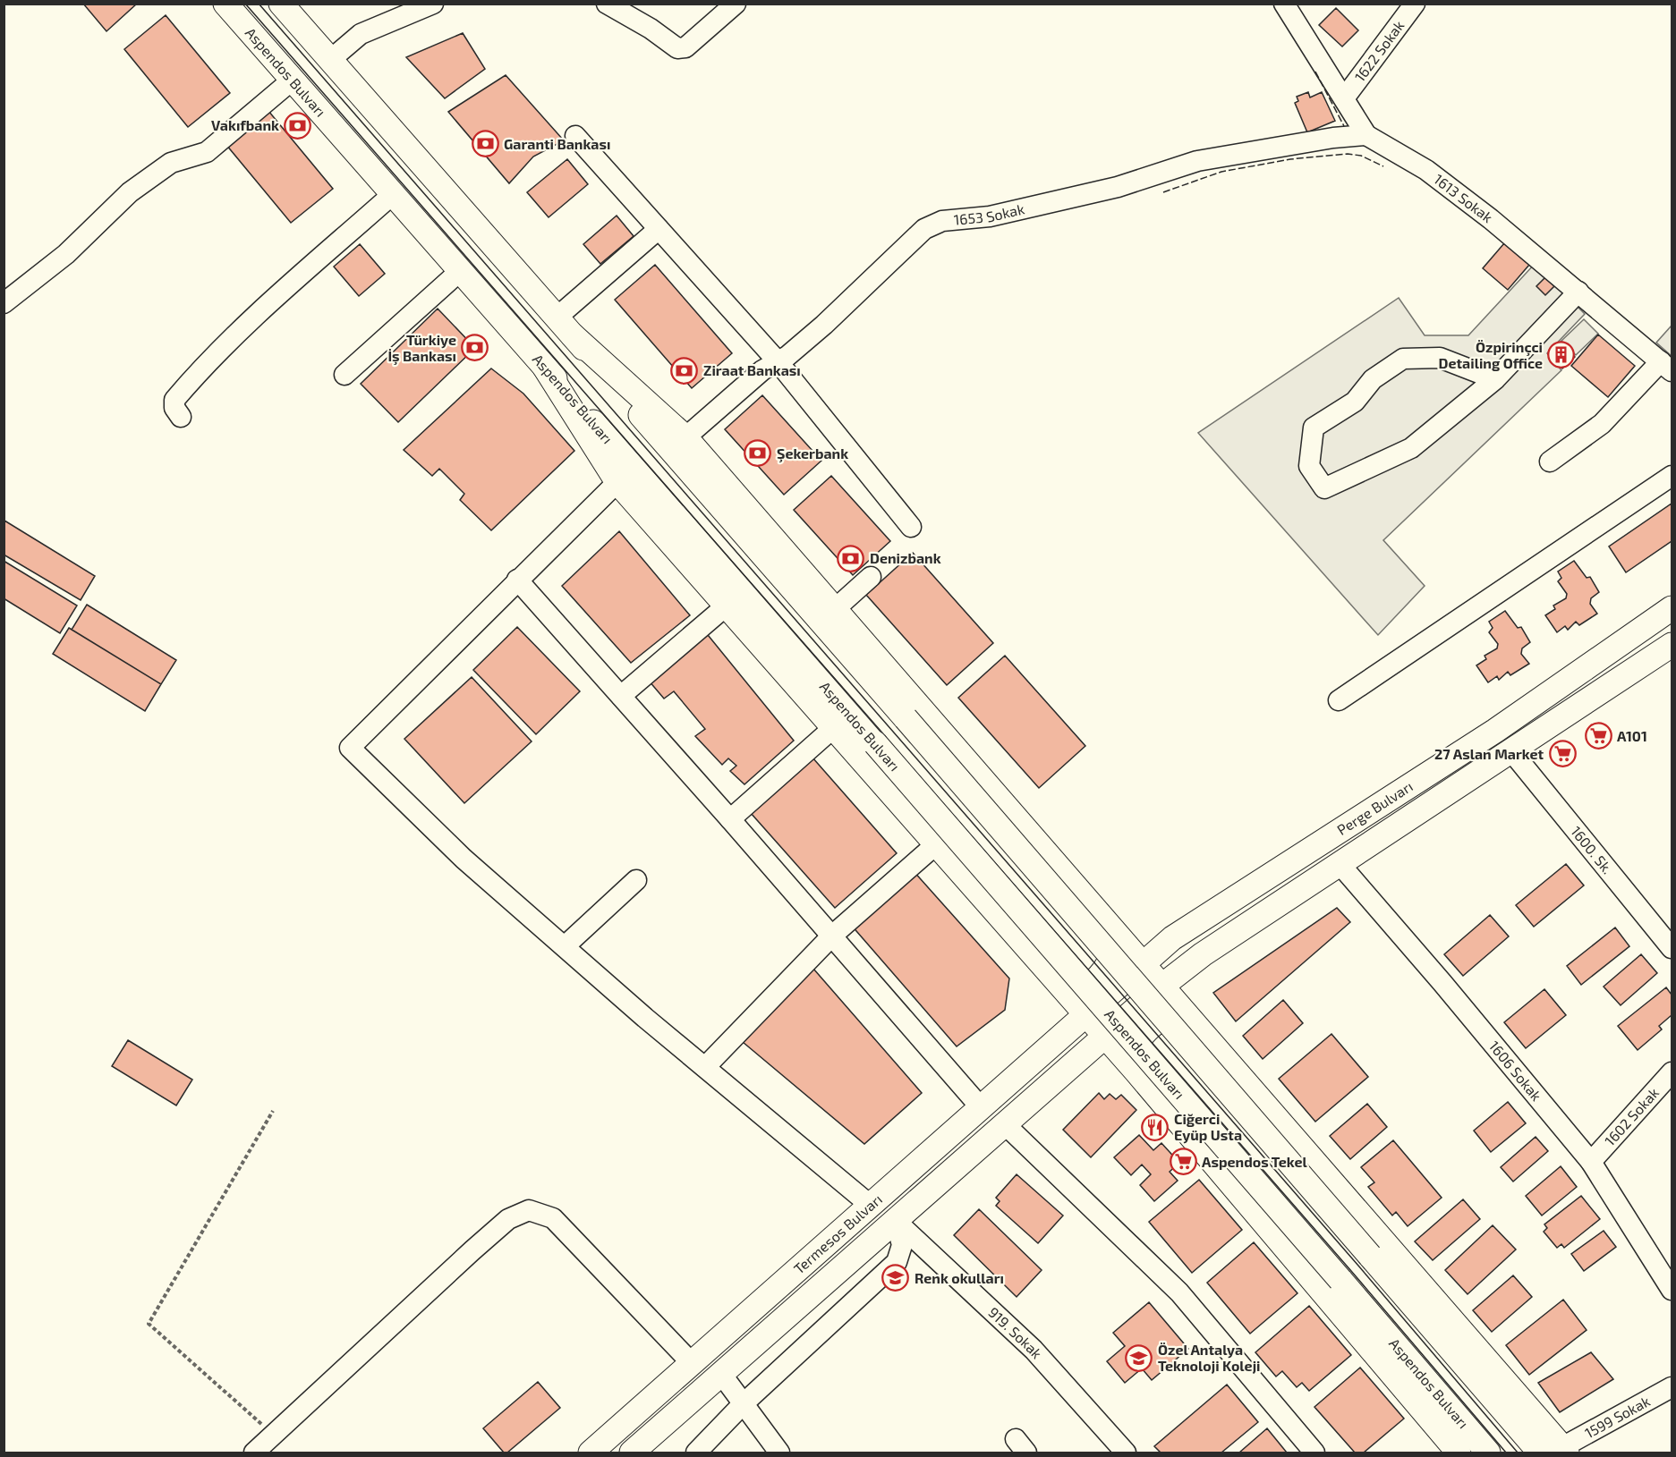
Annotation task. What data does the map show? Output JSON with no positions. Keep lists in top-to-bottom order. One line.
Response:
{"streets":{"main road":["Aspendos Bulvarı","Perge Bulvarı","Termesos Bulvarı"],"street":["1622 Sokak","1613 Sokak","1653 Sokak","1600. Sk.","1606 Sokak","1602 Sokak","919. Sokak","1599 Sokak"]},"crossings":[["1622 Sokak","1613 Sokak"],["1613 Sokak","1653 Sokak"],["Perge Bulvarı","1600. Sk."],["Perge Bulvarı","1606 Sokak"],["Perge Bulvarı","Termesos Bulvarı"],["1606 Sokak","1602 Sokak"],["Termesos Bulvarı","919. Sokak"]],"places":{"bank":["Vakıfbank","Garanti Bankası","Türkiye İş Bankası","Ziraat Bankası","Şekerbank","Denizbank"],"building":["Özpirinçci Detailing Office"],"supermarket":["A101","27 Aslan Market","Aspendos Tekel"],"restaurant":["Ciğerci Eyüp Usta"],"school or university":["Renk okulları","Özel Antalya Teknoloji Koleji"]}}
